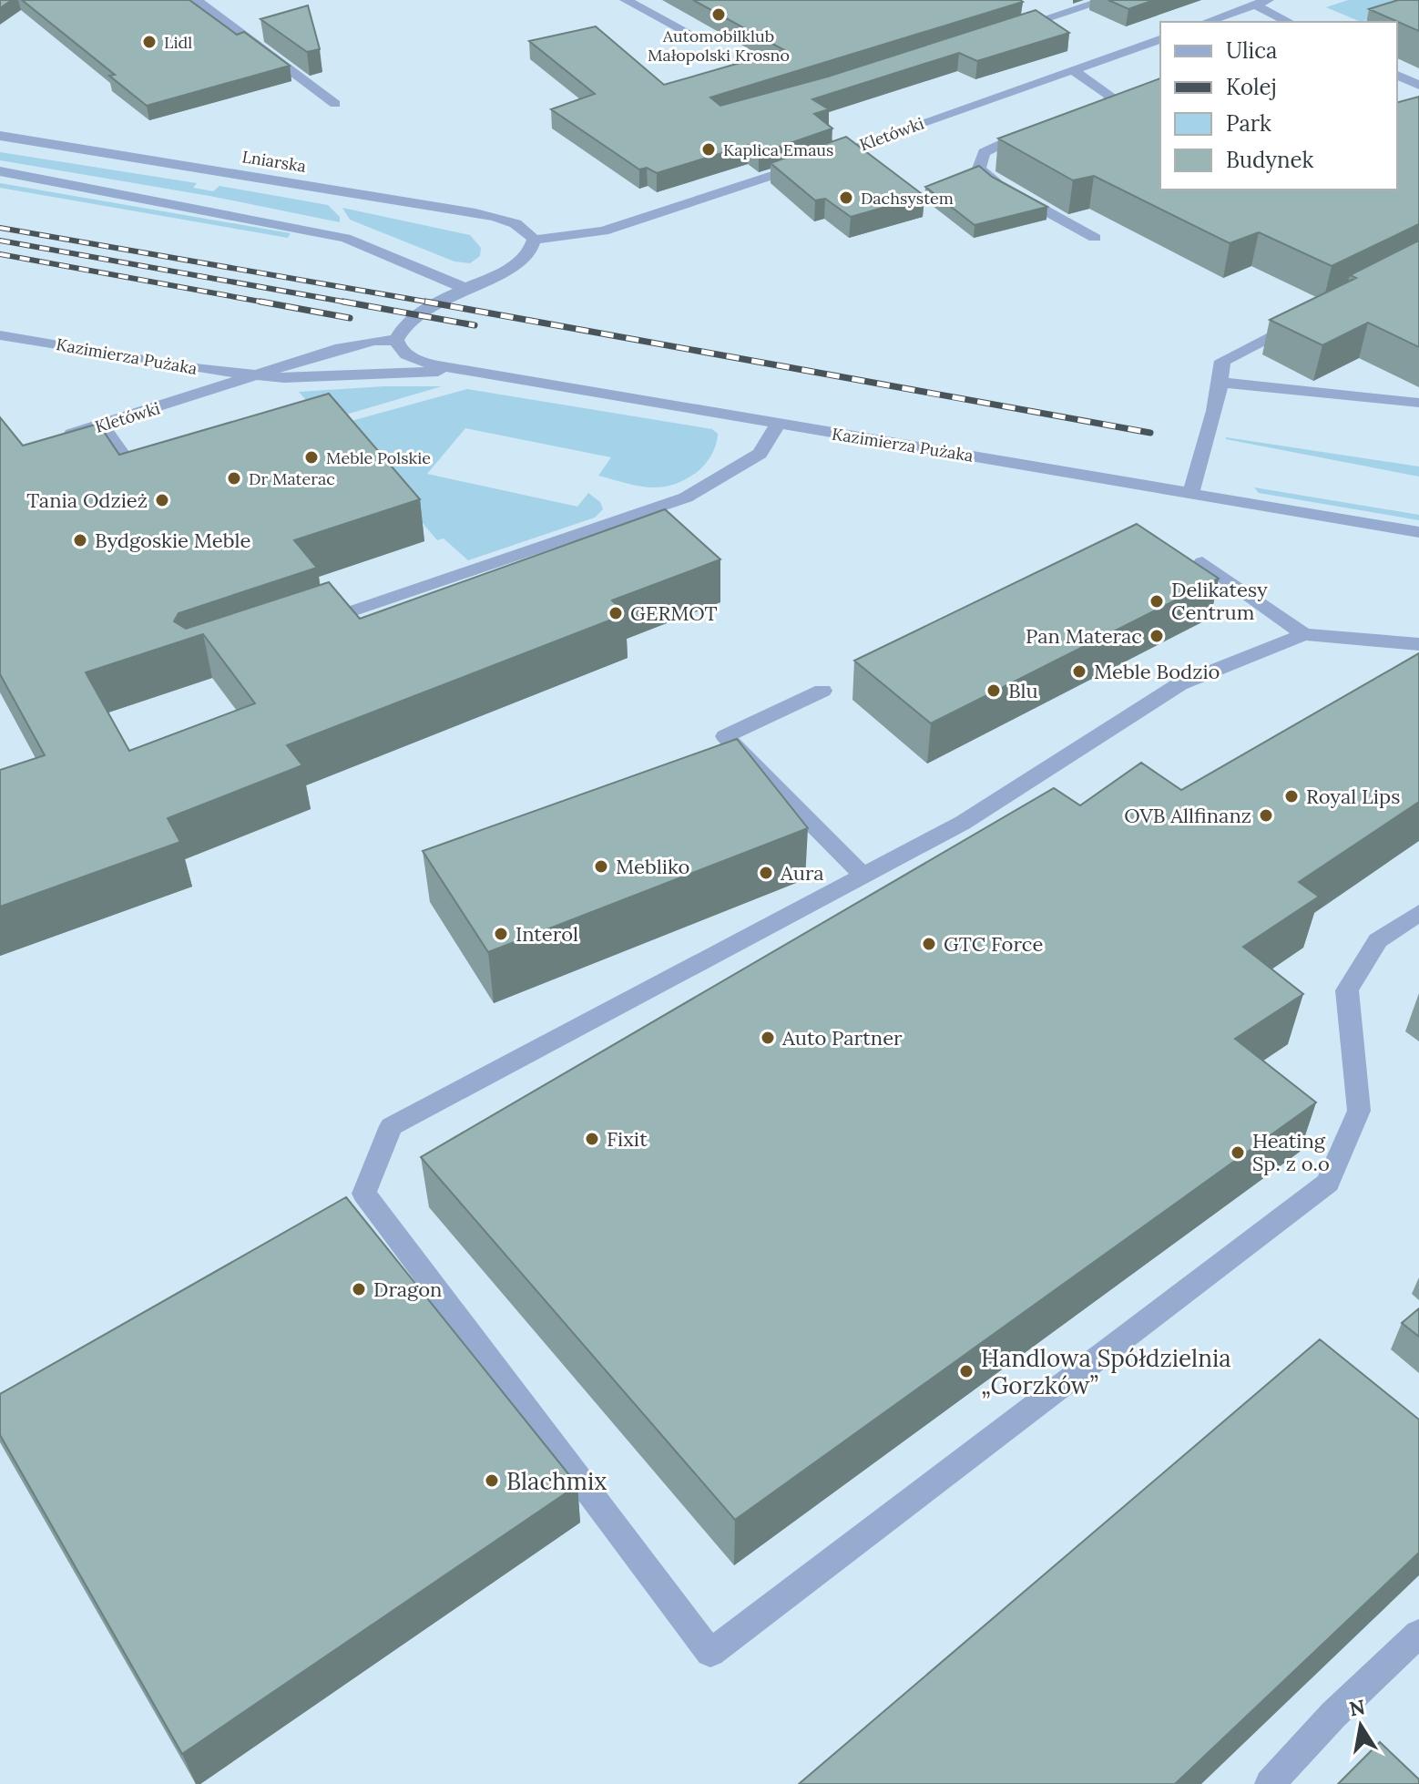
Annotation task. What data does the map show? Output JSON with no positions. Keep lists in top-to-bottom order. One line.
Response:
{"streets":{"street":["Kletówki","Lniarska","Kazimierza Pużaka"]},"crossings":[["Kletówki","Lniarska"],["Kletówki","Kazimierza Pużaka"]],"places":["Automobilklub Małopolski Krosno","Lidl","Kaplica Emaus","Dachsystem","Meble Polskie","Dr Materac","Tania Odzież","Bydgoskie Meble","Delikatesy Centrum","GERMOT","Pan Materac","Meble Bodzio","Blu","Royal Lips","OVB Allfinanz","Mebliko","Aura","Interol","GTC Force","Auto Partner","Fixit","Heating Sp. z o.o","Dragon","Handlowa Spółdzielnia „Gorzków”","Blachmix"],"legend":["Ulica","Kolej","Park","Budynek"],"north":"top"}
